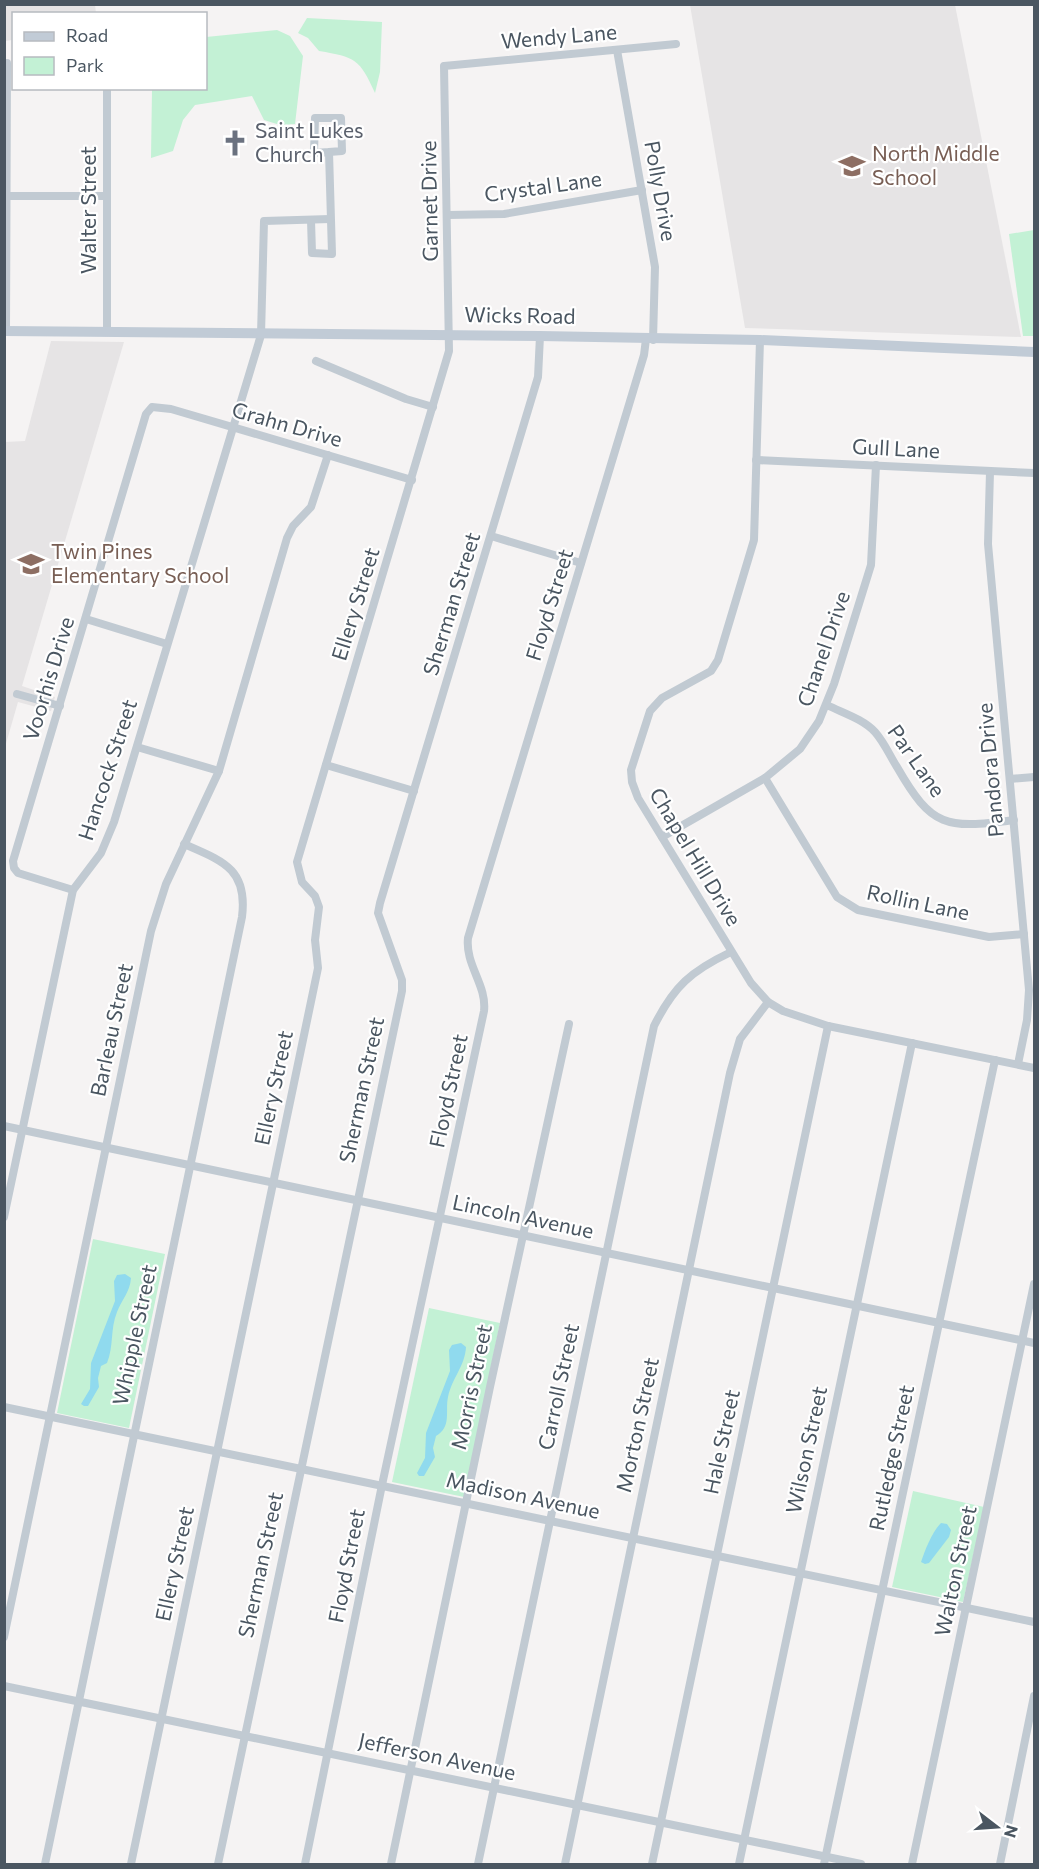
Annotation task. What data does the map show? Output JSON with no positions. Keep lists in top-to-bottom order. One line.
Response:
{"streets":{"main road":["Wicks Road"],"street":["Wendy Lane","Crystal Lane","Polly Drive","Garnet Drive","Walter Street","Grahn Drive","Gull Lane","Ellery Street","Sherman Street","Floyd Street","Chanel Drive","Voorhis Drive","Par Lane","Hancock Street","Pandora Drive","Chapel Hill Drive","Rollin Lane","Barleau Street","Lincoln Avenue","Whipple Street","Morris Street","Carroll Street","Morton Street","Hale Street","Wilson Street","Rutledge Street","Madison Avenue","Walton Street","Jefferson Avenue"]},"crossings":[["Wendy Lane","Polly Drive"],["Wendy Lane","Garnet Drive"],["Crystal Lane","Polly Drive"],["Crystal Lane","Garnet Drive"],["Polly Drive","Wicks Road"],["Polly Drive","Floyd Street"],["Garnet Drive","Wicks Road"],["Garnet Drive","Ellery Street"],["Walter Street","Wicks Road"],["Wicks Road","Ellery Street"],["Wicks Road","Sherman Street"],["Wicks Road","Floyd Street"],["Wicks Road","Hancock Street"],["Wicks Road","Chapel Hill Drive"],["Grahn Drive","Ellery Street"],["Grahn Drive","Voorhis Drive"],["Grahn Drive","Hancock Street"],["Grahn Drive","Barleau Street"],["Gull Lane","Chanel Drive"],["Gull Lane","Pandora Drive"],["Gull Lane","Chapel Hill Drive"],["Ellery Street","Lincoln Avenue"],["Ellery Street","Madison Avenue"],["Ellery Street","Jefferson Avenue"],["Sherman Street","Lincoln Avenue"],["Sherman Street","Madison Avenue"],["Sherman Street","Jefferson Avenue"],["Floyd Street","Lincoln Avenue"],["Floyd Street","Madison Avenue"],["Floyd Street","Jefferson Avenue"],["Chanel Drive","Par Lane"],["Chanel Drive","Chapel Hill Drive"],["Chanel Drive","Rollin Lane"],["Voorhis Drive","Hancock Street"],["Par Lane","Pandora Drive"],["Hancock Street","Lincoln Avenue"],["Pandora Drive","Chapel Hill Drive"],["Pandora Drive","Rollin Lane"],["Chapel Hill Drive","Carroll Street"],["Chapel Hill Drive","Morton Street"],["Chapel Hill Drive","Hale Street"],["Chapel Hill Drive","Wilson Street"],["Chapel Hill Drive","Rutledge Street"],["Barleau Street","Lincoln Avenue"],["Barleau Street","Whipple Street"],["Barleau Street","Madison Avenue"],["Lincoln Avenue","Whipple Street"],["Lincoln Avenue","Morris Street"],["Lincoln Avenue","Carroll Street"],["Lincoln Avenue","Morton Street"],["Lincoln Avenue","Hale Street"],["Lincoln Avenue","Wilson Street"],["Lincoln Avenue","Rutledge Street"],["Lincoln Avenue","Walton Street"],["Whipple Street","Madison Avenue"],["Whipple Street","Jefferson Avenue"],["Morris Street","Madison Avenue"],["Morris Street","Jefferson Avenue"],["Carroll Street","Madison Avenue"],["Carroll Street","Jefferson Avenue"],["Morton Street","Madison Avenue"],["Morton Street","Jefferson Avenue"],["Hale Street","Madison Avenue"],["Hale Street","Jefferson Avenue"],["Wilson Street","Madison Avenue"],["Wilson Street","Jefferson Avenue"],["Rutledge Street","Madison Avenue"],["Rutledge Street","Jefferson Avenue"],["Madison Avenue","Walton Street"]],"places":{"church":["Saint Lukes Church"],"school or university":["North Middle School","Twin Pines Elementary School"]},"legend":["Road","Park"],"north":"right"}
